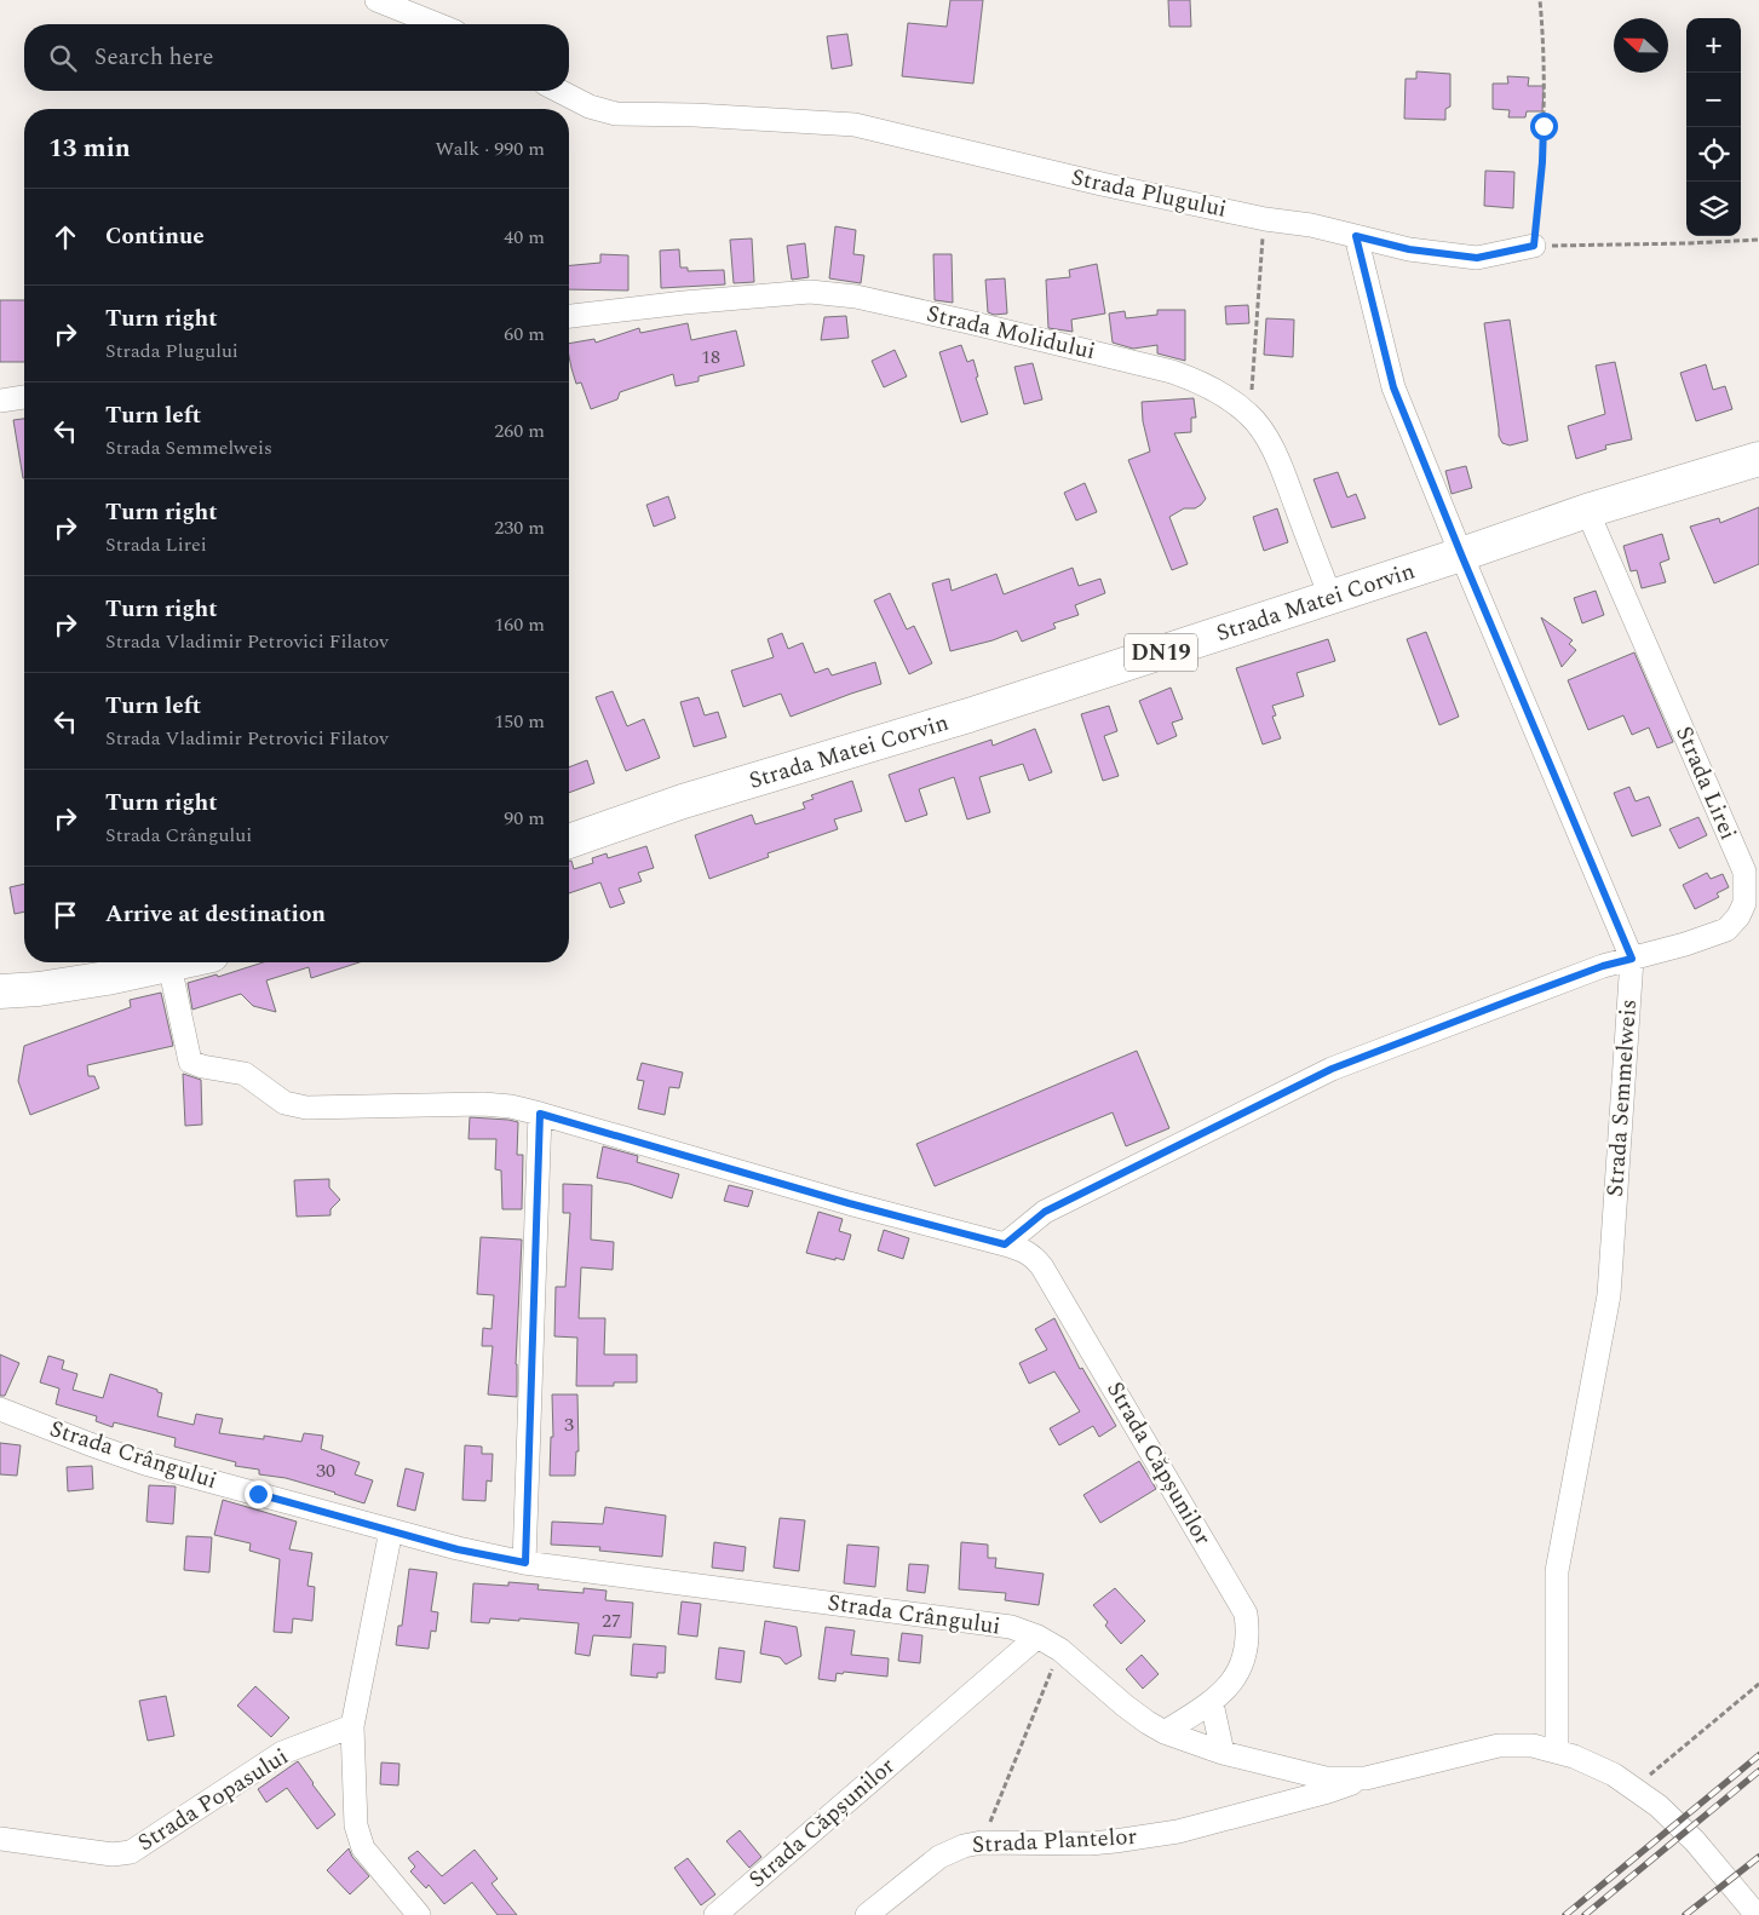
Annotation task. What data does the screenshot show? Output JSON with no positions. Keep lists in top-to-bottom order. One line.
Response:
{"streets":{"main road":["Strada Matei Corvin","DN19"],"street":["Strada Plugului","Strada Molidului","Strada Lirei","Strada Semmelweis","Strada Crângului","Strada Căpșunilor","Strada Popasului","Strada Plantelor"]},"crossings":[["Strada Plugului","Strada Semmelweis"],["Strada Molidului","Strada Matei Corvin"],["Strada Matei Corvin","Strada Lirei"],["Strada Matei Corvin","Strada Semmelweis"],["Strada Lirei","Strada Semmelweis"],["Strada Lirei","Strada Căpșunilor"],["Strada Semmelweis","Strada Crângului"],["Strada Crângului","Strada Căpșunilor"],["Strada Crângului","Strada Plantelor"]],"house_numbers":["18","3","30","27"],"north":"left","page":{"map_buttons":["+","−"],"search":"Search here","heading":["13 min","Walk · 990 m"],"list":[["Continue","40 m"],["Turn right","Strada Plugului","60 m"],["Turn left","Strada Semmelweis","260 m"],["Turn right","Strada Lirei","230 m"],["Turn right","Strada Vladimir Petrovici Filatov","160 m"],["Turn left","Strada Vladimir Petrovici Filatov","150 m"],["Turn right","Strada Crângului","90 m"],"Arrive at destination"]}}
